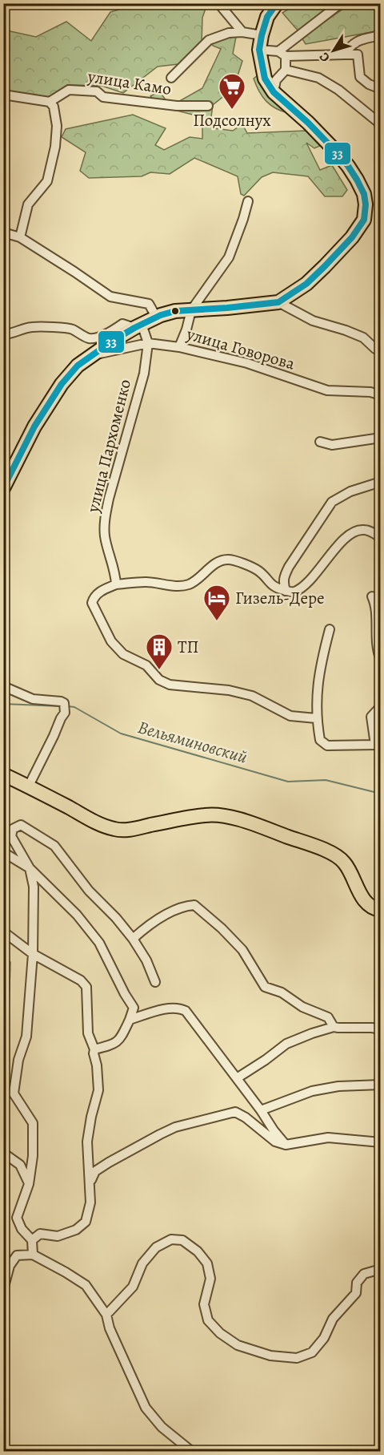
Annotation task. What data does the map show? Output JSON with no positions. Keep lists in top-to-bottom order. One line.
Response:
{"streets":{"street":["улица Камо","улица Говорова","улица Пархоменко"]},"crossings":[["улица Говорова","улица Пархоменко"]],"water":["Вельяминовский"],"places":{"supermarket":["Подсолнух"],"hotel":["Гизель-Дере"],"building":["ТП"]},"lines":["transit line 33"],"north":"bottom left"}
